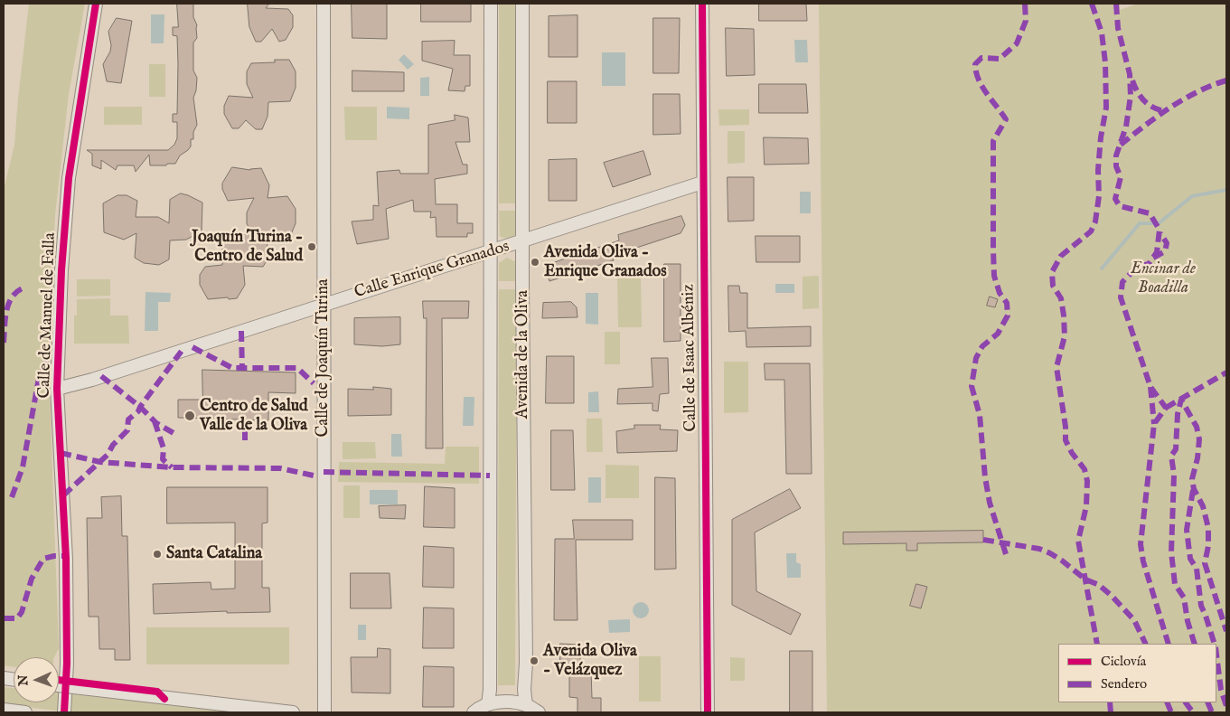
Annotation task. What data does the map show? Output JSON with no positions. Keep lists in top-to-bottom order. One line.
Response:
{"streets":{"street":["Calle Enrique Granados","Calle de Manuel de Falla","Avenida de la Oliva","Calle de Joaquín Turina","Calle de Isaac Albéniz"]},"crossings":[["Calle Enrique Granados","Calle de Manuel de Falla"],["Calle Enrique Granados","Avenida de la Oliva"],["Calle Enrique Granados","Calle de Joaquín Turina"],["Calle Enrique Granados","Calle de Isaac Albéniz"]],"parks":["Encinar de Boadilla"],"places":["Joaquín Turina - Centro de Salud","Avenida Oliva - Enrique Granados","Centro de Salud Valle de la Oliva","Santa Catalina","Avenida Oliva - Velázquez"],"legend":["Ciclovía","Sendero"],"north":"left"}
